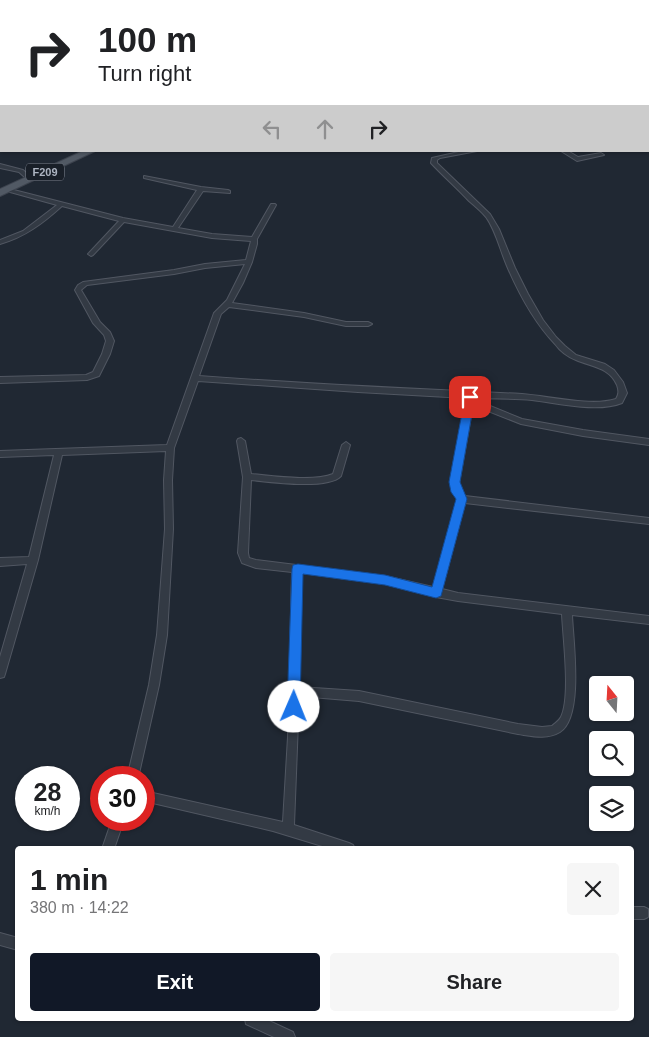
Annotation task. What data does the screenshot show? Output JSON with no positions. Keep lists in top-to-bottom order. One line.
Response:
{"streets":{"main road":["F209"]},"north":"top","page":{"turn":["100 m","Turn right"],"speed":"28 km/h","limit":"30","heading":["1 min","380 m · 14:22"],"buttons":["Exit","Share"]}}
